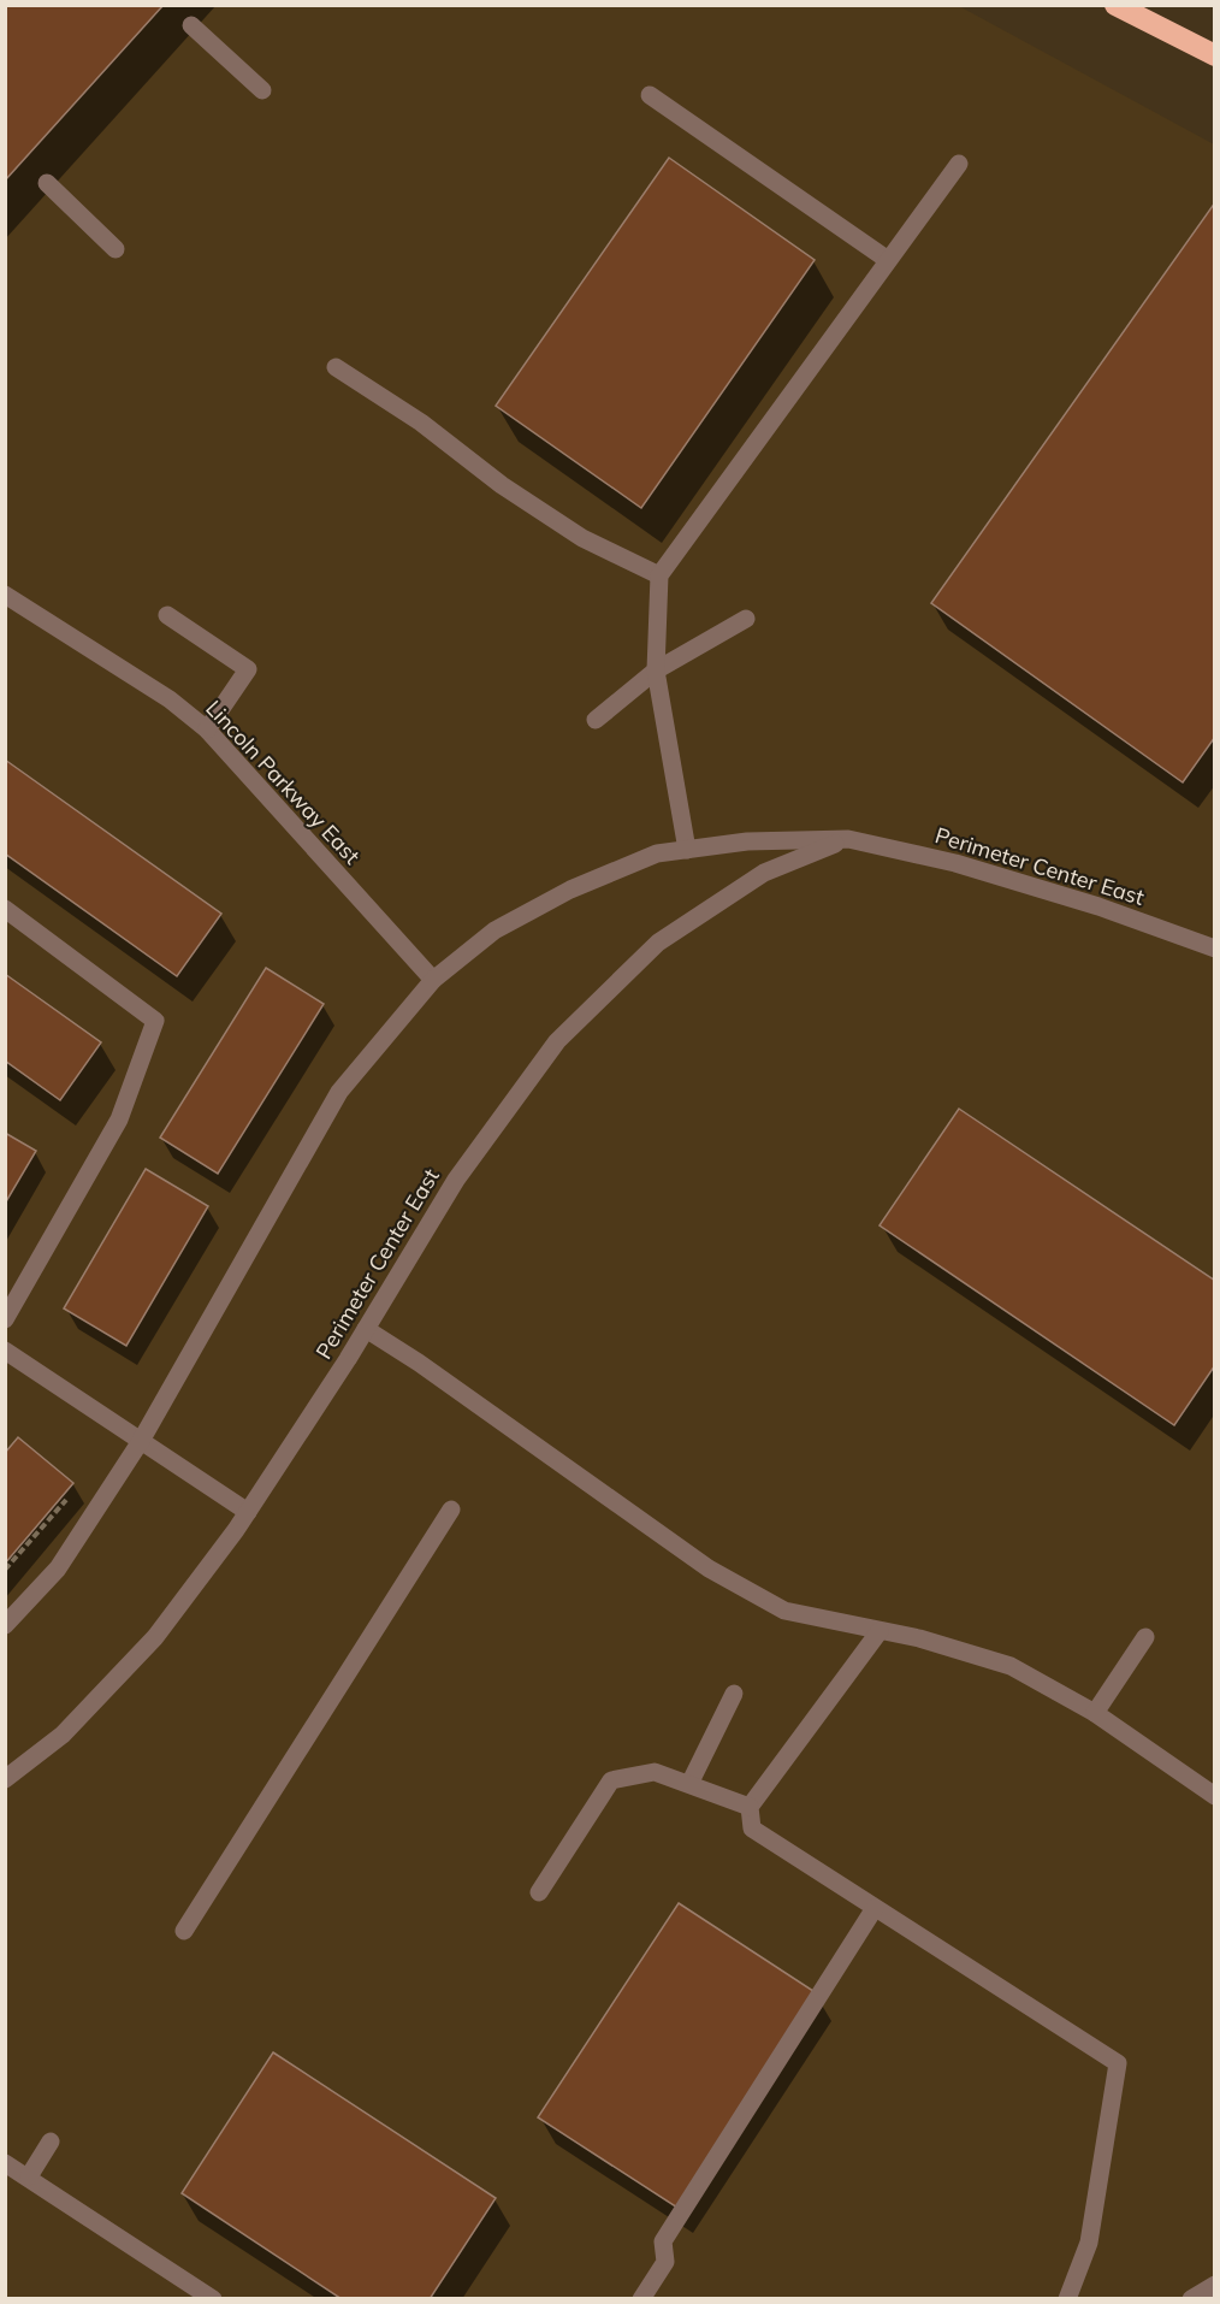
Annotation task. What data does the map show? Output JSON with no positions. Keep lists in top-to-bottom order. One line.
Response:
{"streets":{"street":["Lincoln Parkway East","Perimeter Center East"]},"crossings":[["Lincoln Parkway East","Perimeter Center East"]]}
